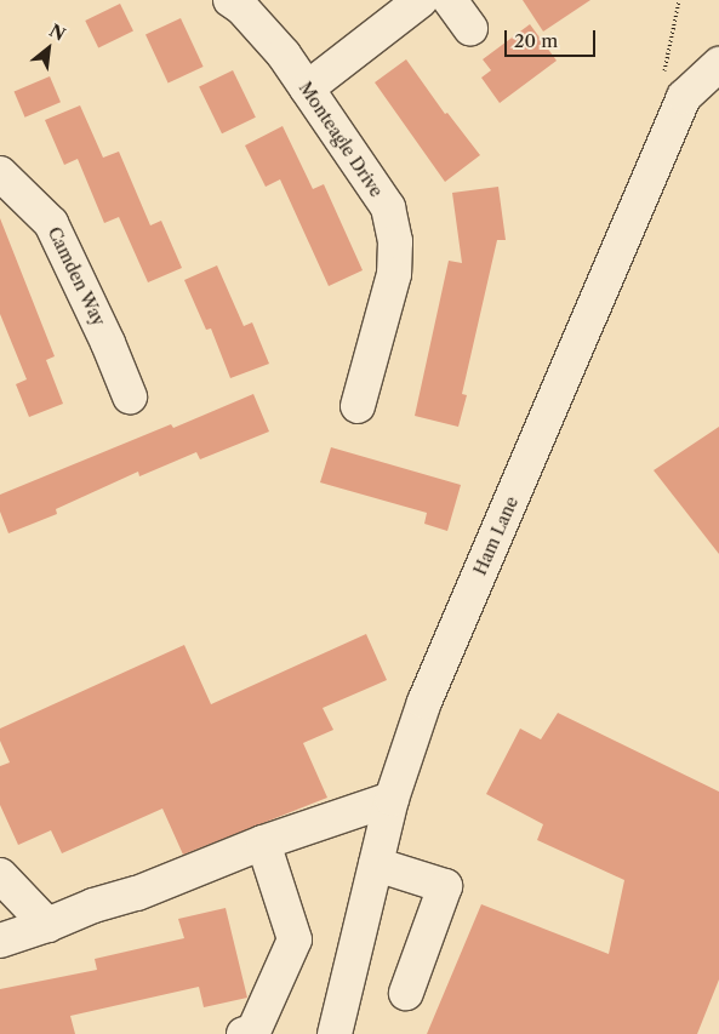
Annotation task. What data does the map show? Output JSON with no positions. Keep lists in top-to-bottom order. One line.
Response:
{"streets":{"street":["Monteagle Drive","Camden Way","Ham Lane"]},"scale_bar":"20 m","north":"top right"}
